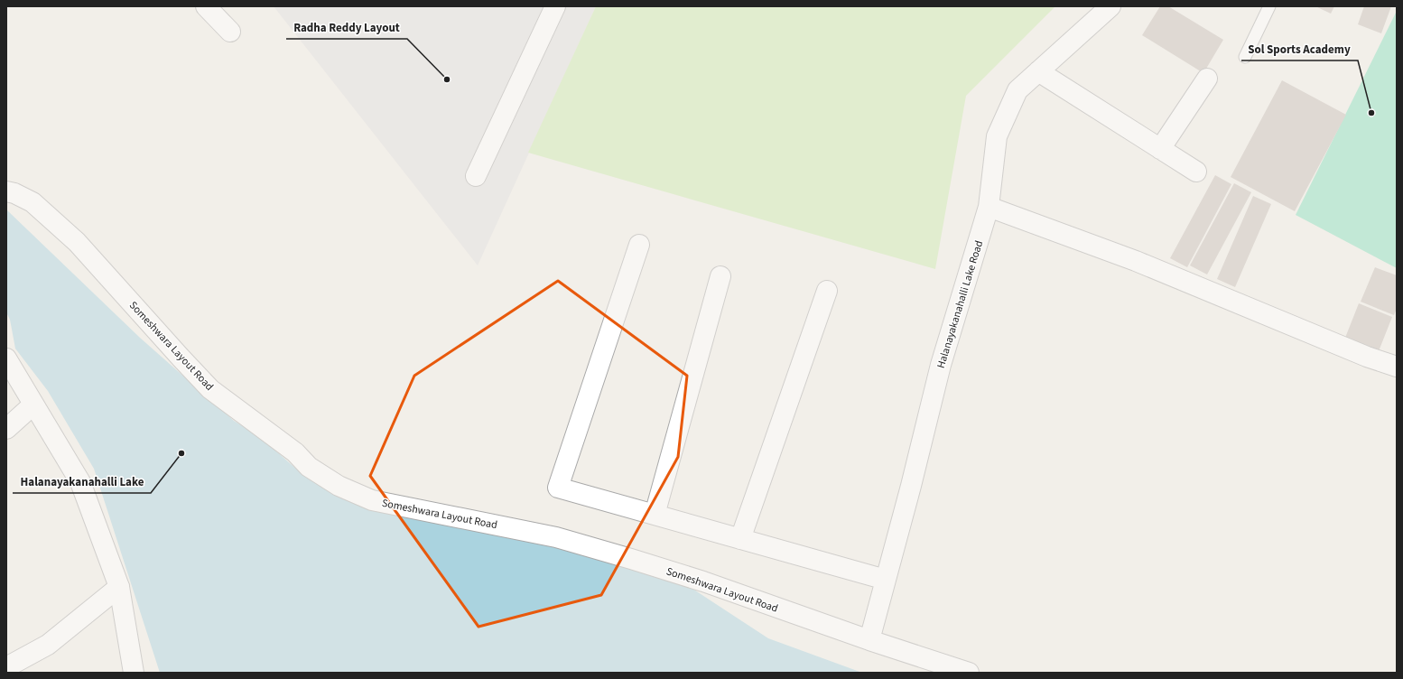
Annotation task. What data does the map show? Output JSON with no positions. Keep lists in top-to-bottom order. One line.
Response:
{"streets":{"street":["Halanayakanahalli Lake Road","Someshwara Layout Road"]},"crossings":[["Halanayakanahalli Lake Road","Someshwara Layout Road"]],"places":["Radha Reddy Layout","Sol Sports Academy","Halanayakanahalli Lake"]}
